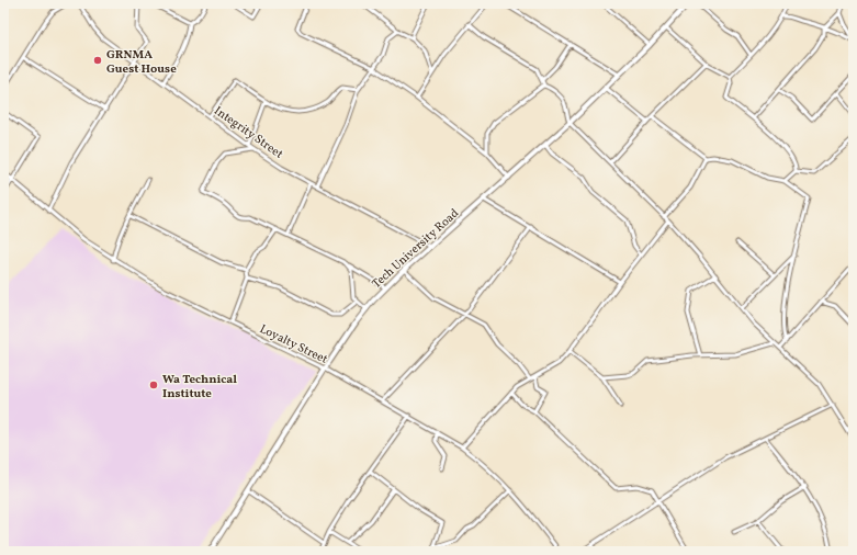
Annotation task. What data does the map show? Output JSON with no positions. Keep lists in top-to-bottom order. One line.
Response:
{"streets":{"street":["Integrity Street","Tech University Road","Loyalty Street"]},"crossings":[["Integrity Street","Tech University Road"],["Tech University Road","Loyalty Street"]],"places":["GRNMA Guest House","Wa Technical Institute"]}
